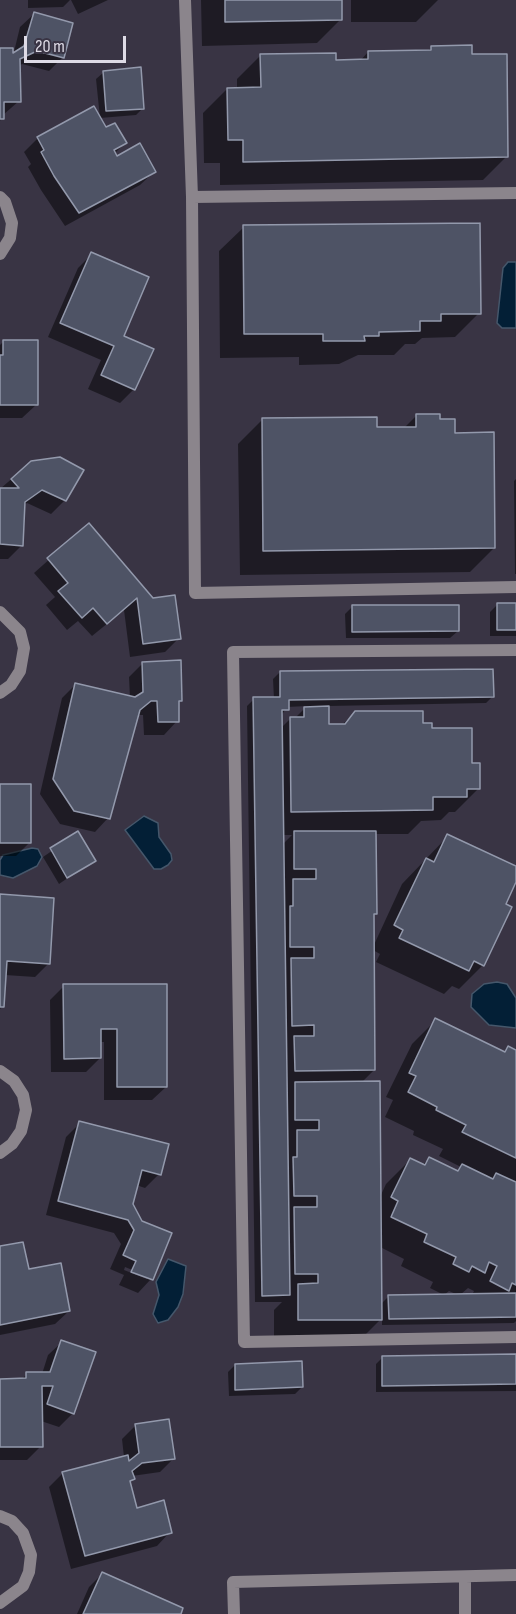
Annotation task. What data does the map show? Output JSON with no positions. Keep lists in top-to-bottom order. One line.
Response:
{"scale_bar":"20 m"}
